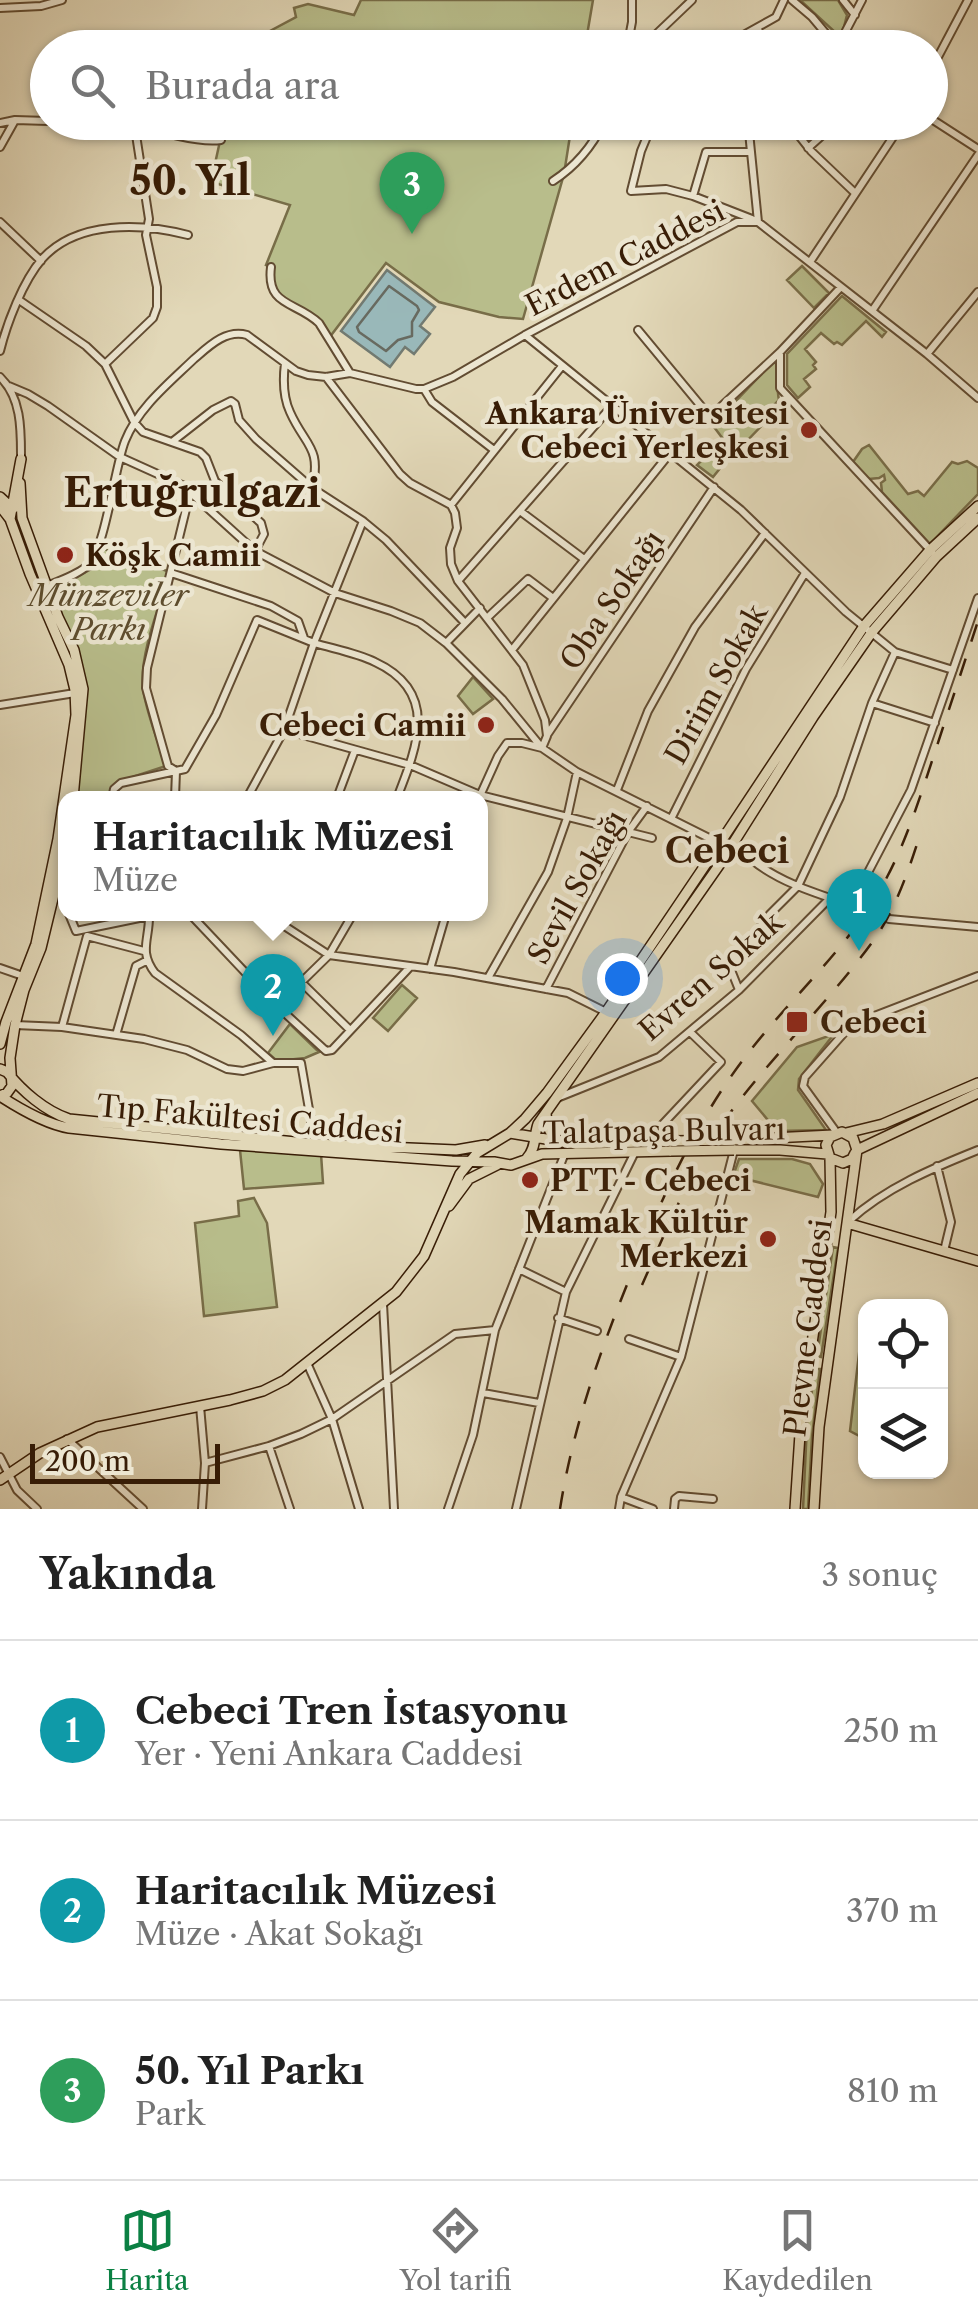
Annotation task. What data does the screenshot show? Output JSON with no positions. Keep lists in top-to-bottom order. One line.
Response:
{"streets":{"main road":["Tıp Fakültesi Caddesi","Talatpaşa Bulvarı","Plevne Caddesi"],"street":["Erdem Caddesi","Oba Sokağı","Dirim Sokak","Sevil Sokağı","Evren Sokak"]},"crossings":[["Tıp Fakültesi Caddesi","Talatpaşa Bulvarı"],["Talatpaşa Bulvarı","Plevne Caddesi"]],"districts":["50. Yıl","Ertuğrulgazi","Cebeci"],"parks":["Münzeviler Parkı"],"places":{"other":["Ankara Üniversitesi Cebeci Yerleşkesi","Köşk Camii","Cebeci Camii","PTT - Cebeci","Mamak Kültür Merkezi"],"transit":["Cebeci"]},"scale_bar":"200 m","page":{"search":"Burada ara","pins":["3","1","2"],"popup":["Haritacılık Müzesi","Müze"],"scale":"200 m","heading":["Yakında","3 sonuç"],"list":[{"mark":"1","name":"Cebeci Tren İstasyonu","note":"Yer · Yeni Ankara Caddesi","value":"250 m"},{"mark":"2","name":"Haritacılık Müzesi","note":"Müze · Akat Sokağı","value":"370 m"},{"mark":"3","name":"50. Yıl Parkı","note":"Park","value":"810 m"}],"nav":["Harita","Yol tarifi","Kaydedilen"]}}
